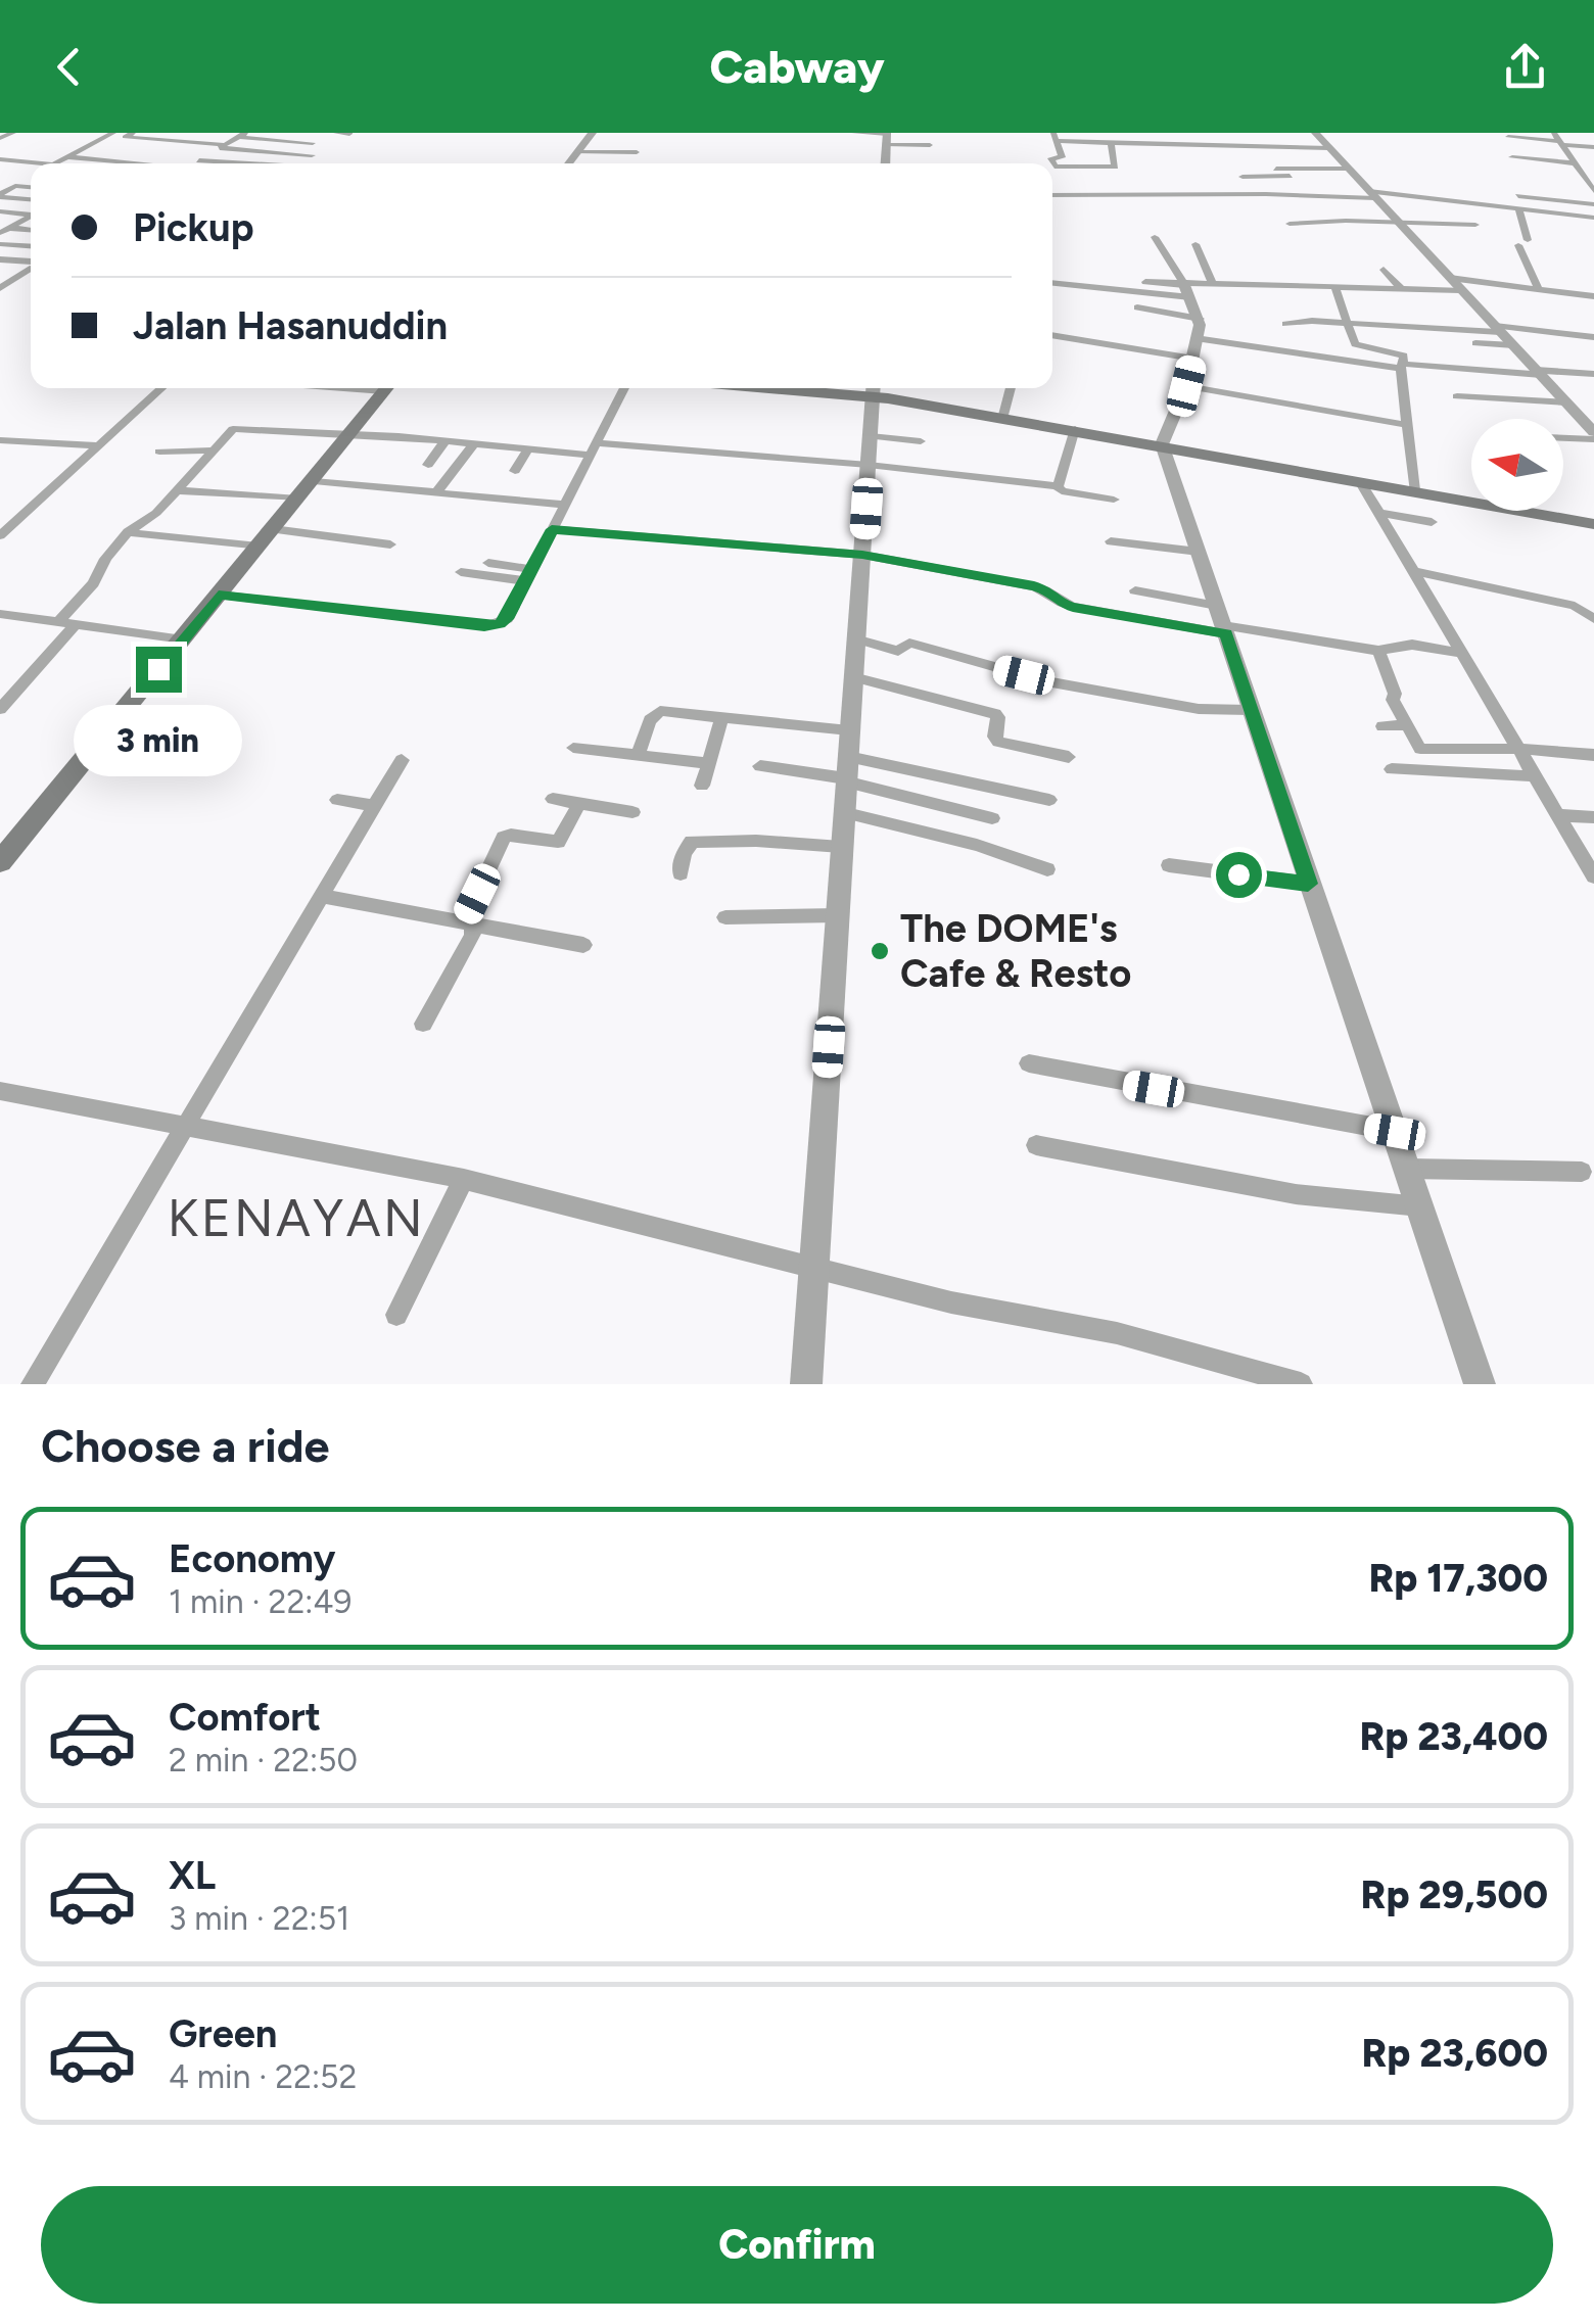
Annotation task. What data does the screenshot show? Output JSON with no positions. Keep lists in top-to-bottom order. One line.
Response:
{"districts":["KENAYAN"],"places":["The DOME's Cafe & Resto"],"north":"left","page":{"header":"Cabway","banner":["Pickup","Jalan Hasanuddin"],"bubble":"3 min","heading":"Choose a ride","list":[{"name":"Economy","note":"1 min · 22:49","value":"Rp 17,300"},{"name":"Comfort","note":"2 min · 22:50","value":"Rp 23,400"},{"name":"XL","note":"3 min · 22:51","value":"Rp 29,500"},{"name":"Green","note":"4 min · 22:52","value":"Rp 23,600"}],"buttons":"Confirm"}}
